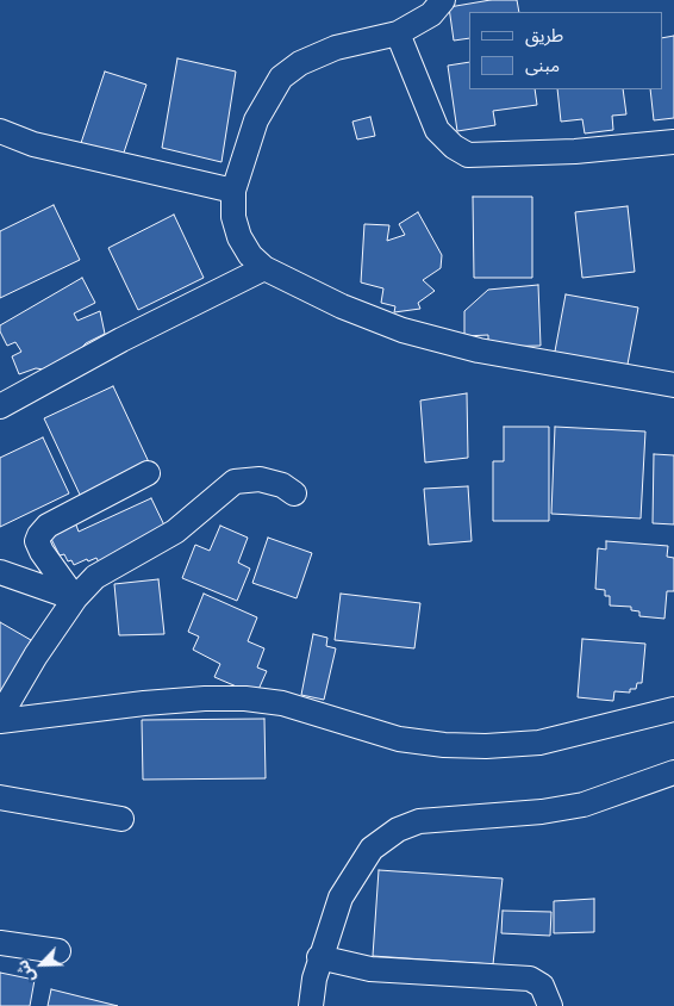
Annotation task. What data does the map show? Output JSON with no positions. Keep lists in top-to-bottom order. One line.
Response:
{"legend":["طريق","مبنى"],"north":"bottom left"}
